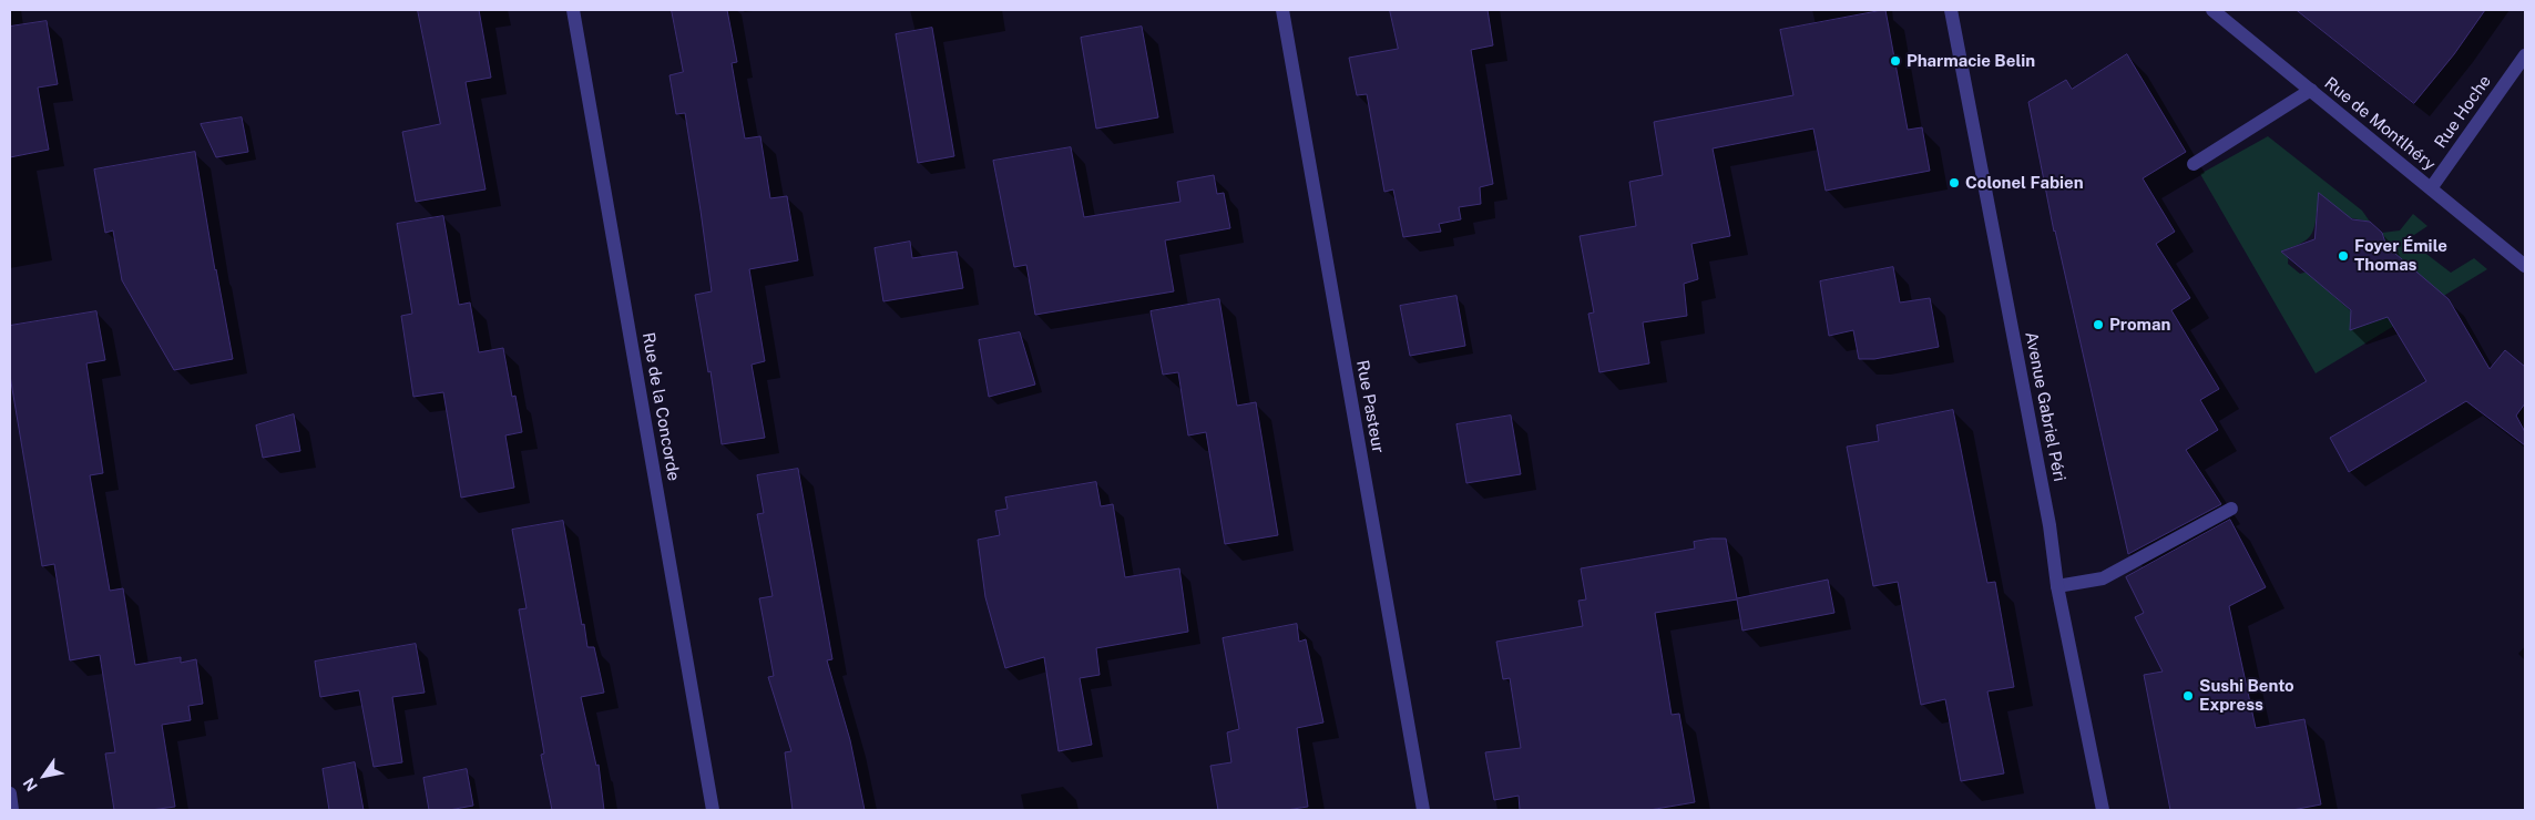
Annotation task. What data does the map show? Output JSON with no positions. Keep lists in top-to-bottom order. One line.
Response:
{"streets":{"street":["Rue Hoche","Rue de Montlhéry","Rue de la Concorde","Rue Pasteur","Avenue Gabriel Péri"]},"crossings":[["Rue Hoche","Rue de Montlhéry"]],"places":["Pharmacie Belin","Colonel Fabien","Foyer Émile Thomas","Proman","Sushi Bento Express"],"north":"bottom left"}
